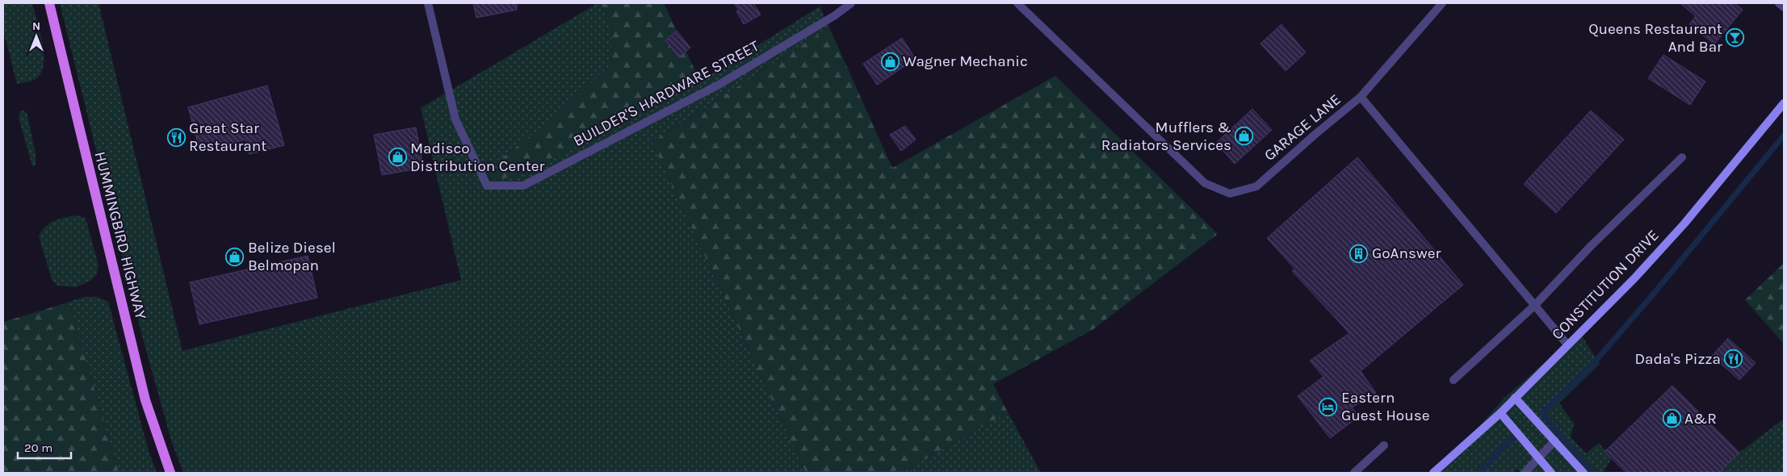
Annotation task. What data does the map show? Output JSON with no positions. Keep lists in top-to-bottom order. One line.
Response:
{"streets":{"main road":["HUMMINGBIRD HIGHWAY","CONSTITUTION DRIVE"],"street":["BUILDER'S HARDWARE STREET","GARAGE LANE"]},"crossings":[["GARAGE LANE","CONSTITUTION DRIVE"]],"places":{"bar":["Queens Restaurant And Bar"],"shop":["Wagner Mechanic","Mufflers & Radiators Services","Madisco Distribution Center","Belize Diesel Belmopan","A&R"],"restaurant":["Great Star Restaurant","Dada's Pizza"],"building":["GoAnswer"],"hotel":["Eastern Guest House"]},"scale_bar":"20 m","north":"top"}
